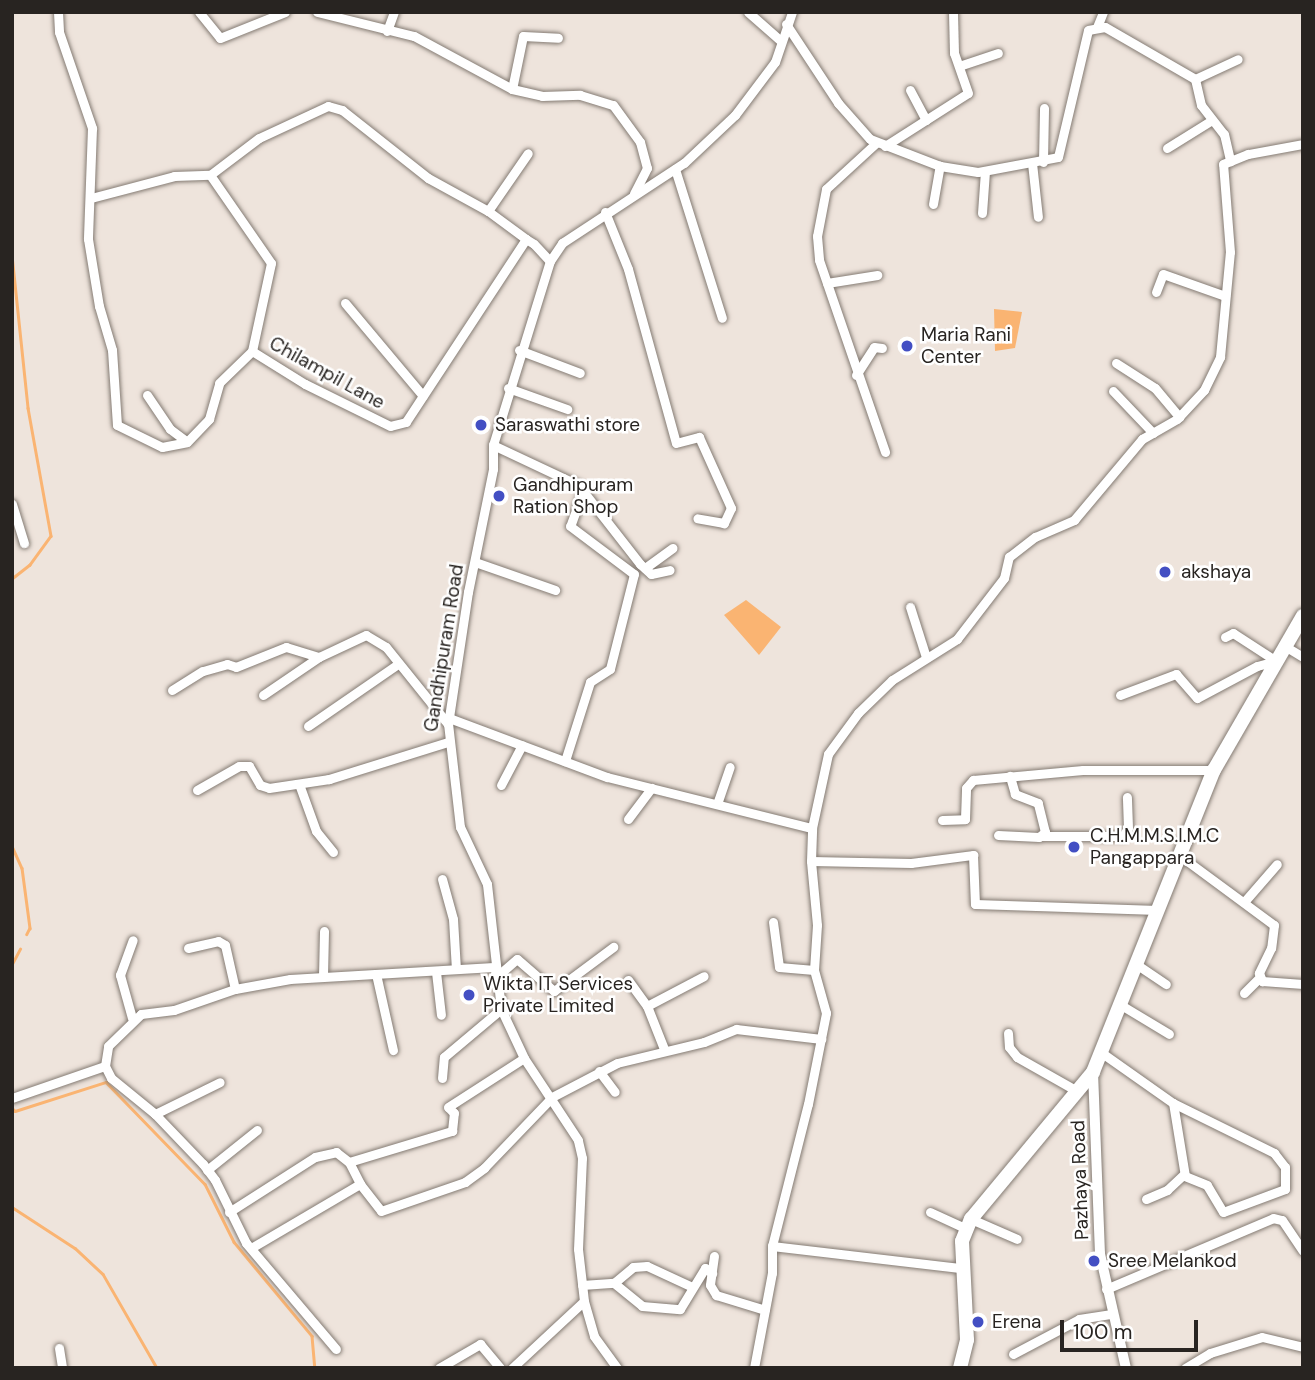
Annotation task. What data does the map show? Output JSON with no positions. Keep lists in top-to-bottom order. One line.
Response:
{"streets":{"street":["Chilampil Lane","Gandhipuram Road","Pazhaya Road"]},"places":["Maria Rani Center","Saraswathi store","Gandhipuram Ration Shop","akshaya","C.H.M.M.S.I.M.C Pangappara","Wikta IT Services Private Limited","Sree Melankod","Erena"],"scale_bar":"100 m"}
